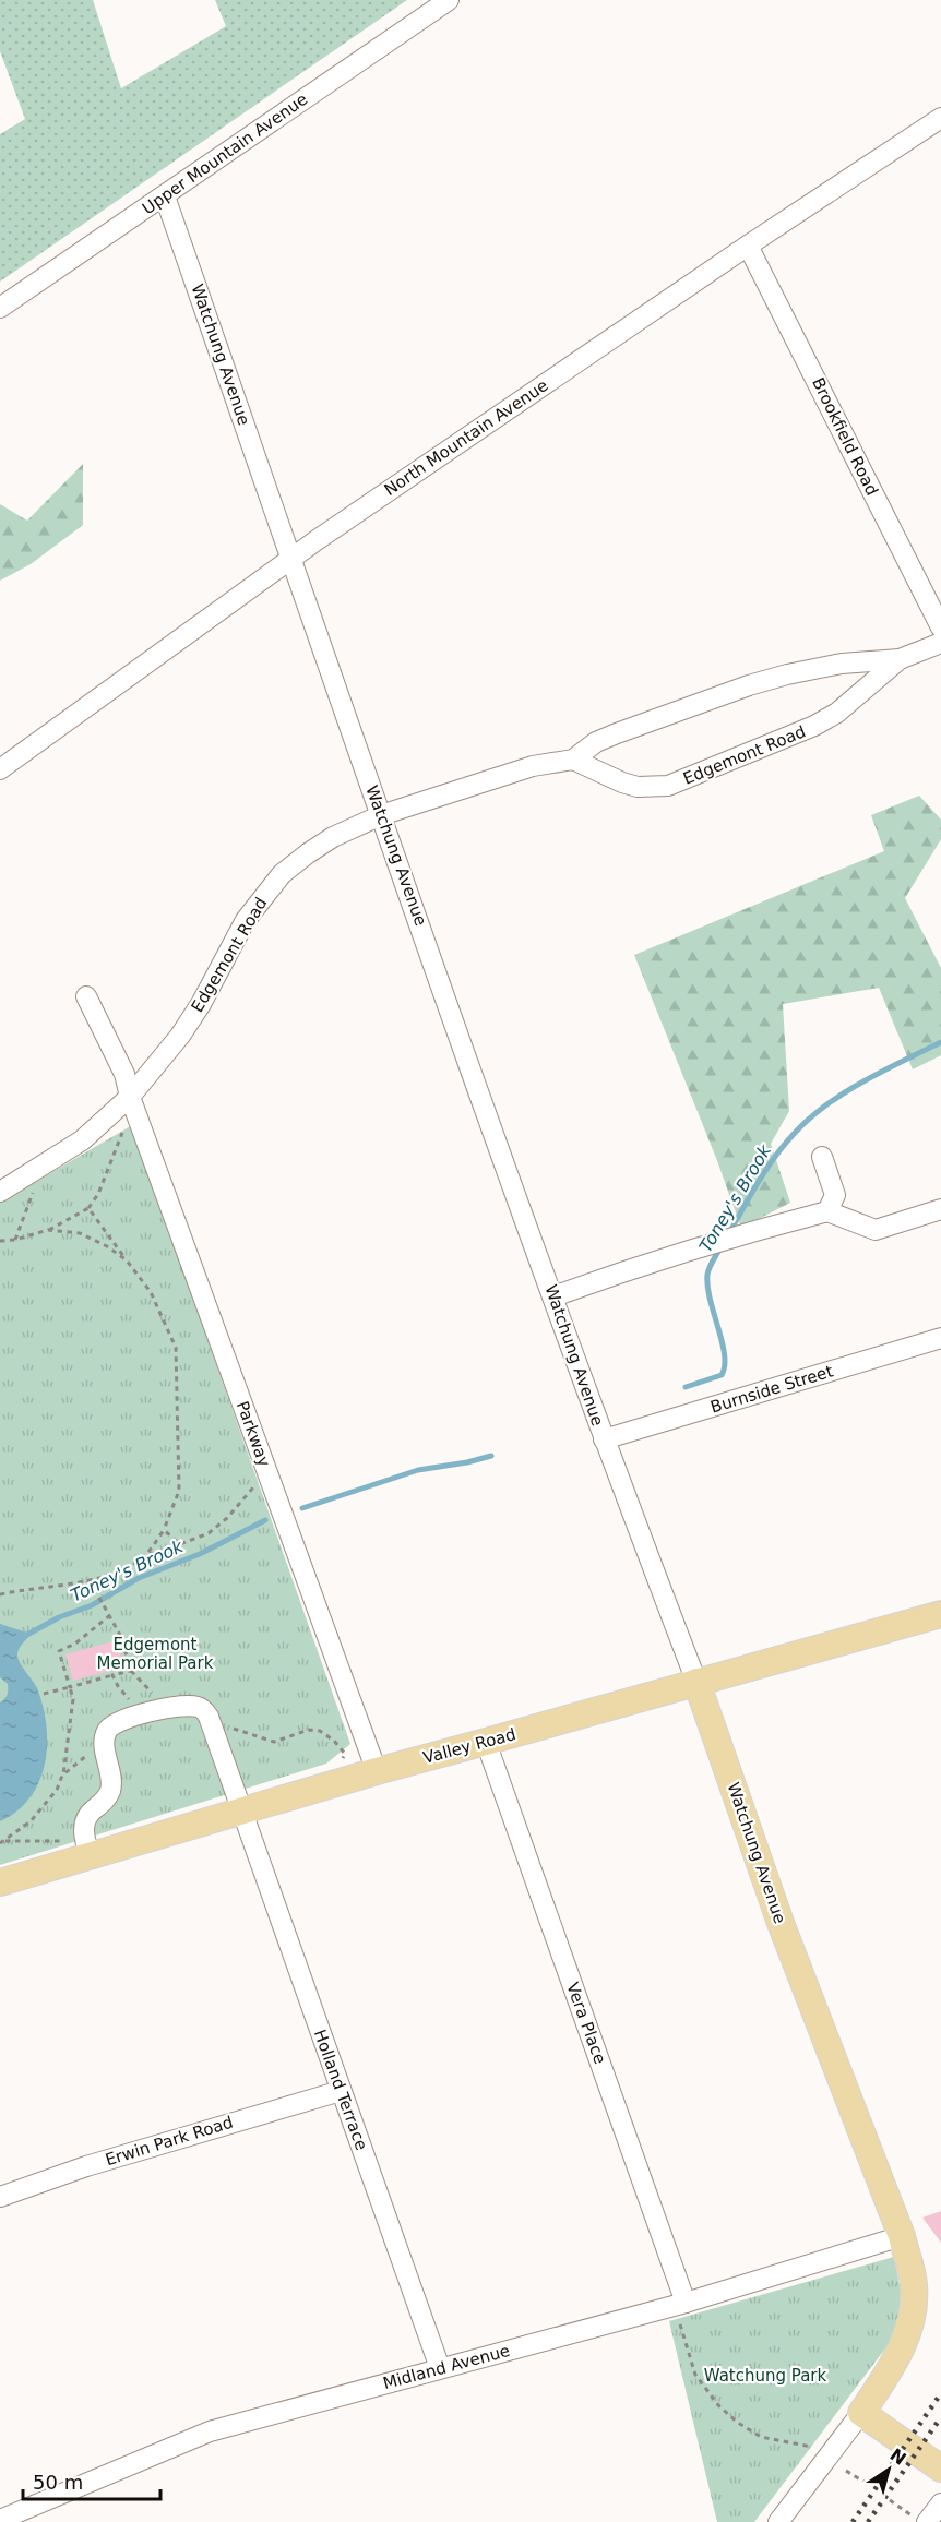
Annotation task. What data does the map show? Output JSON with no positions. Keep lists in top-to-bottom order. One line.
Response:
{"streets":{"main road":["Watchung Avenue","Valley Road"],"street":["Upper Mountain Avenue","Brookfield Road","North Mountain Avenue","Edgemont Road","Burnside Street","Parkway","Vera Place","Holland Terrace","Erwin Park Road","Midland Avenue"]},"crossings":[["Upper Mountain Avenue","Watchung Avenue"],["Watchung Avenue","North Mountain Avenue"],["Watchung Avenue","Edgemont Road"],["Watchung Avenue","Burnside Street"],["Watchung Avenue","Valley Road"],["Watchung Avenue","Midland Avenue"],["Brookfield Road","North Mountain Avenue"],["Edgemont Road","Parkway"],["Parkway","Valley Road"],["Valley Road","Vera Place"],["Valley Road","Holland Terrace"],["Vera Place","Midland Avenue"],["Holland Terrace","Erwin Park Road"],["Holland Terrace","Midland Avenue"]],"water":["Toney's Brook"],"parks":["Edgemont Memorial Park","Watchung Park"],"scale_bar":"50 m","north":"top right"}
